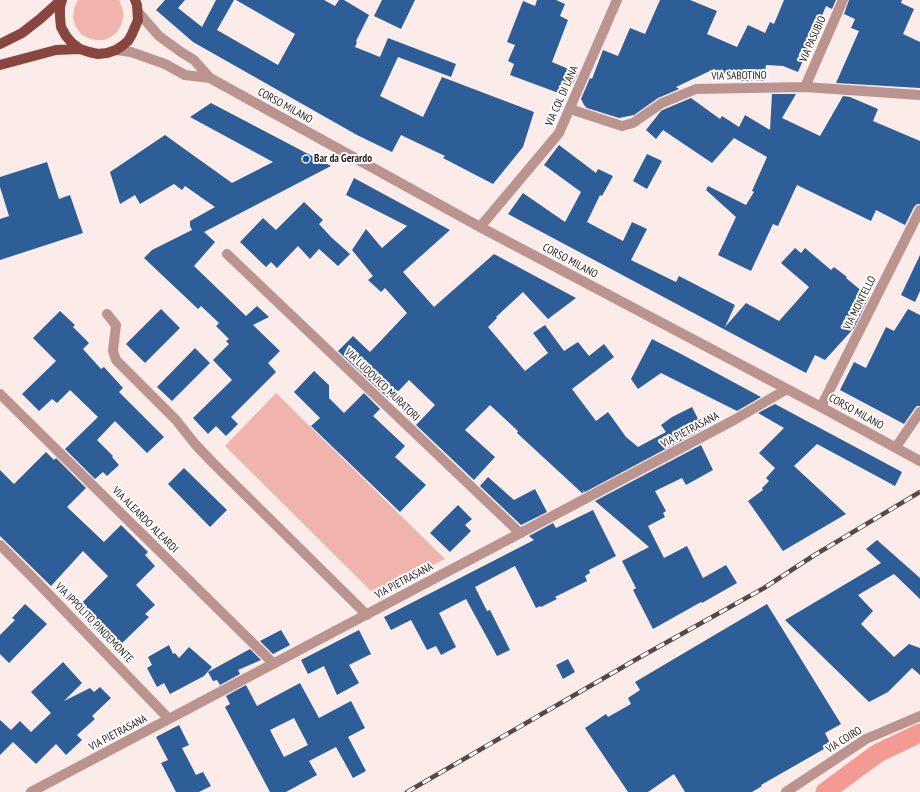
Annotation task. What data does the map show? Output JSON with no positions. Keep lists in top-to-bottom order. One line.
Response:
{"streets":{"street":["VIA PASUBIO","VIA SABOTINO","VIA COL DI LANA","CORSO MILANO","VIA MONTELLO","VIA LUDOVICO MURATORI","VIA PIETRASANA","VIA ALEARDO ALEARDI","VIA IPPOLITO PINDEMONTE","VIA COIRO"]},"crossings":[["VIA PASUBIO","VIA SABOTINO"],["VIA SABOTINO","VIA COL DI LANA"],["VIA COL DI LANA","CORSO MILANO"],["CORSO MILANO","VIA MONTELLO"],["CORSO MILANO","VIA PIETRASANA"],["VIA LUDOVICO MURATORI","VIA PIETRASANA"],["VIA PIETRASANA","VIA ALEARDO ALEARDI"],["VIA PIETRASANA","VIA IPPOLITO PINDEMONTE"]],"places":["Bar da Gerardo"]}
